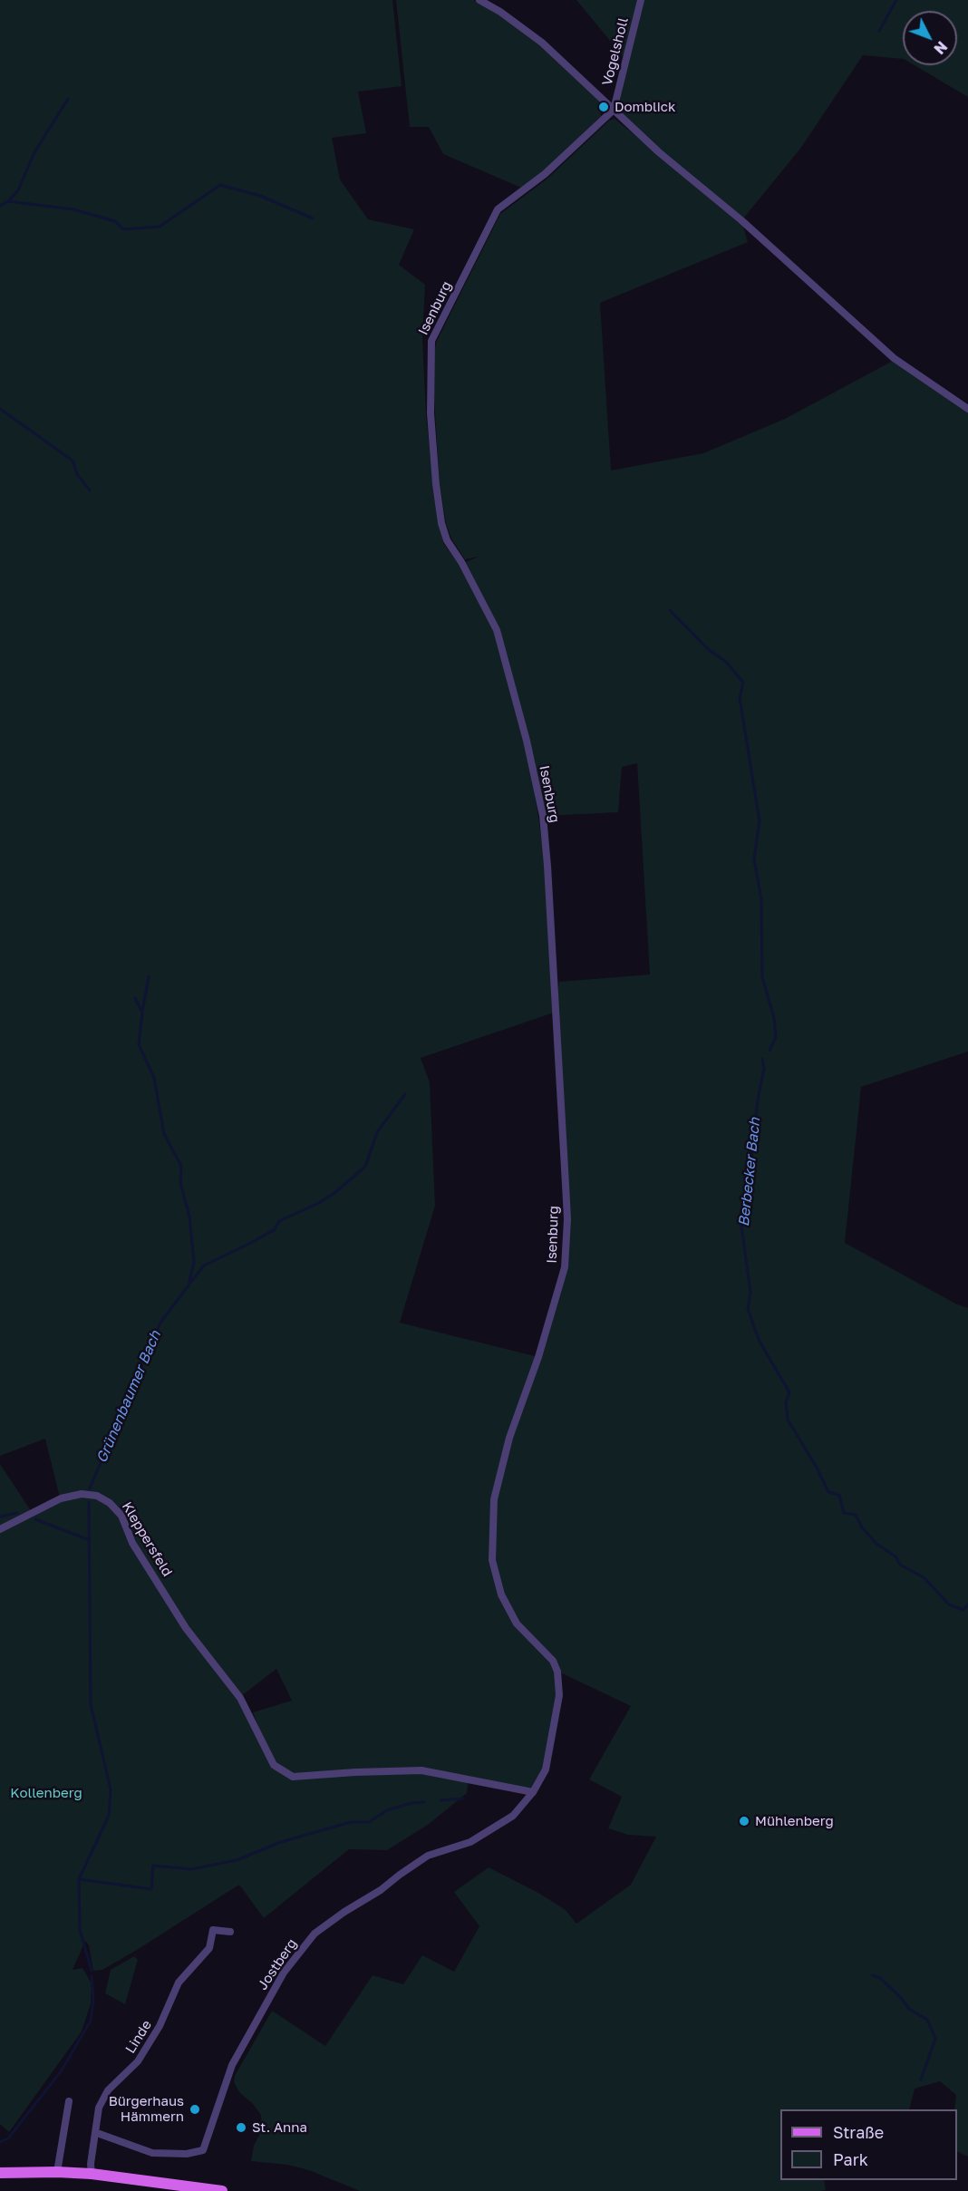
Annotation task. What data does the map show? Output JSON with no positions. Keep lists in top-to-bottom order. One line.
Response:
{"streets":{"street":["Vogelsholl","Isenburg","Kleppersfeld","Jostberg","Linde"]},"crossings":[["Vogelsholl","Isenburg"],["Isenburg","Jostberg"],["Kleppersfeld","Jostberg"],["Jostberg","Linde"]],"water":["Berbecker Bach","Grünenbaumer Bach"],"parks":["Kollenberg"],"places":["Domblick","Mühlenberg","Bürgerhaus Hämmern","St. Anna"],"legend":["Straße","Park"],"north":"bottom right"}
